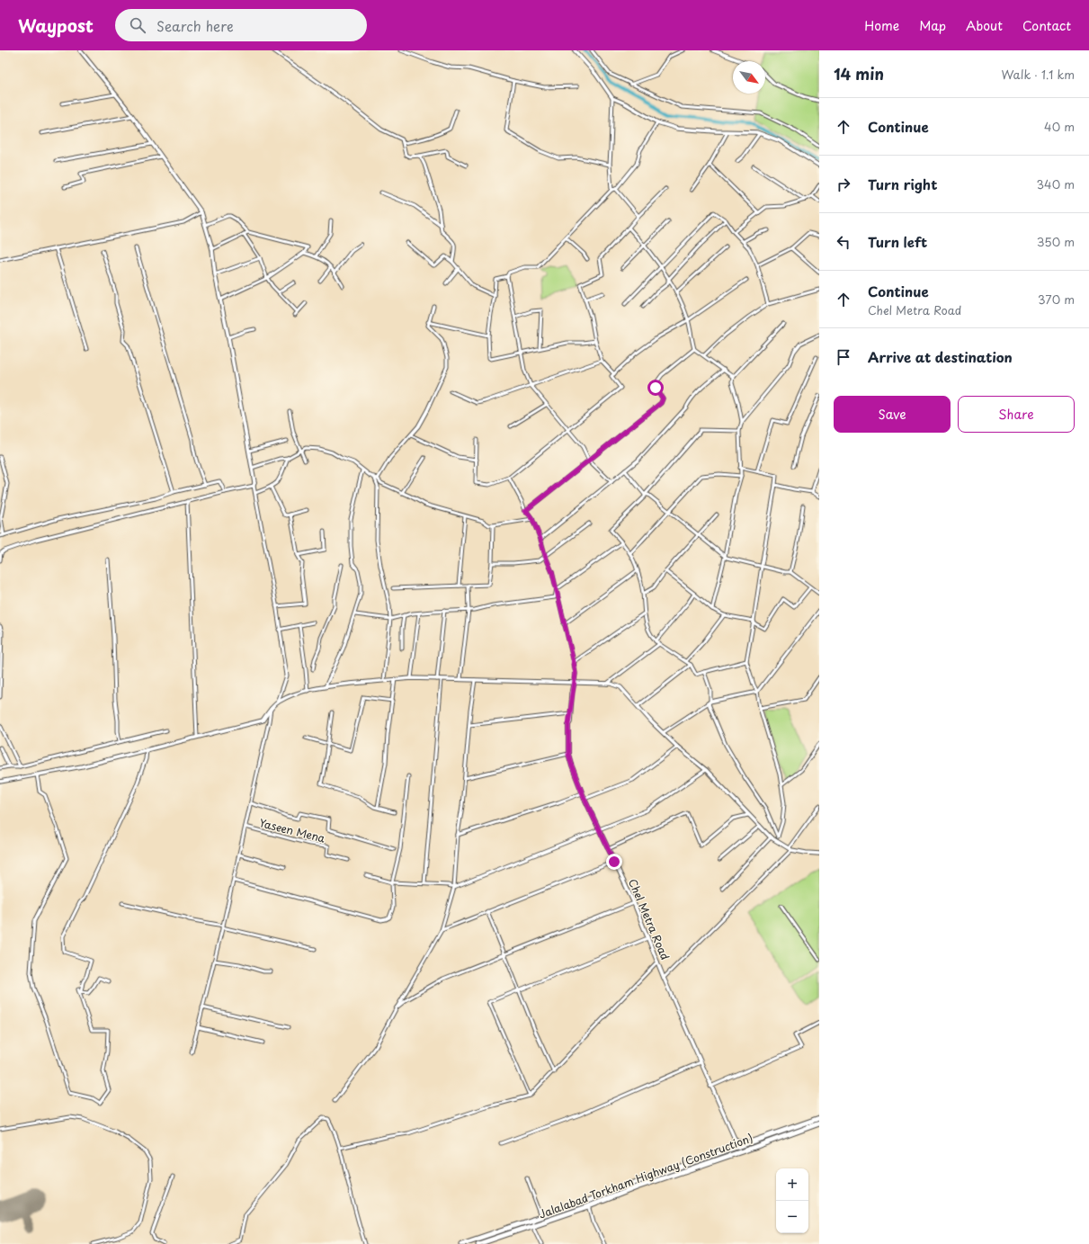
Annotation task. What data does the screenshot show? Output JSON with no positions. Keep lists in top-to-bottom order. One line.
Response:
{"streets":{"highway":["Jalalabad Torkham Highway (Construction)"],"street":["Yaseen Mena","Chel Metra Road"]},"north":"bottom right","page":{"header":"Waypost","search":"Search here","nav":["Home","Map","About","Contact"],"heading":["14 min","Walk · 1.1 km"],"list":[["Continue","40 m"],["Turn right","340 m"],["Turn left","350 m"],["Continue","Chel Metra Road","370 m"],"Arrive at destination"],"buttons":["Save","Share"],"map_buttons":["+","−"]}}
